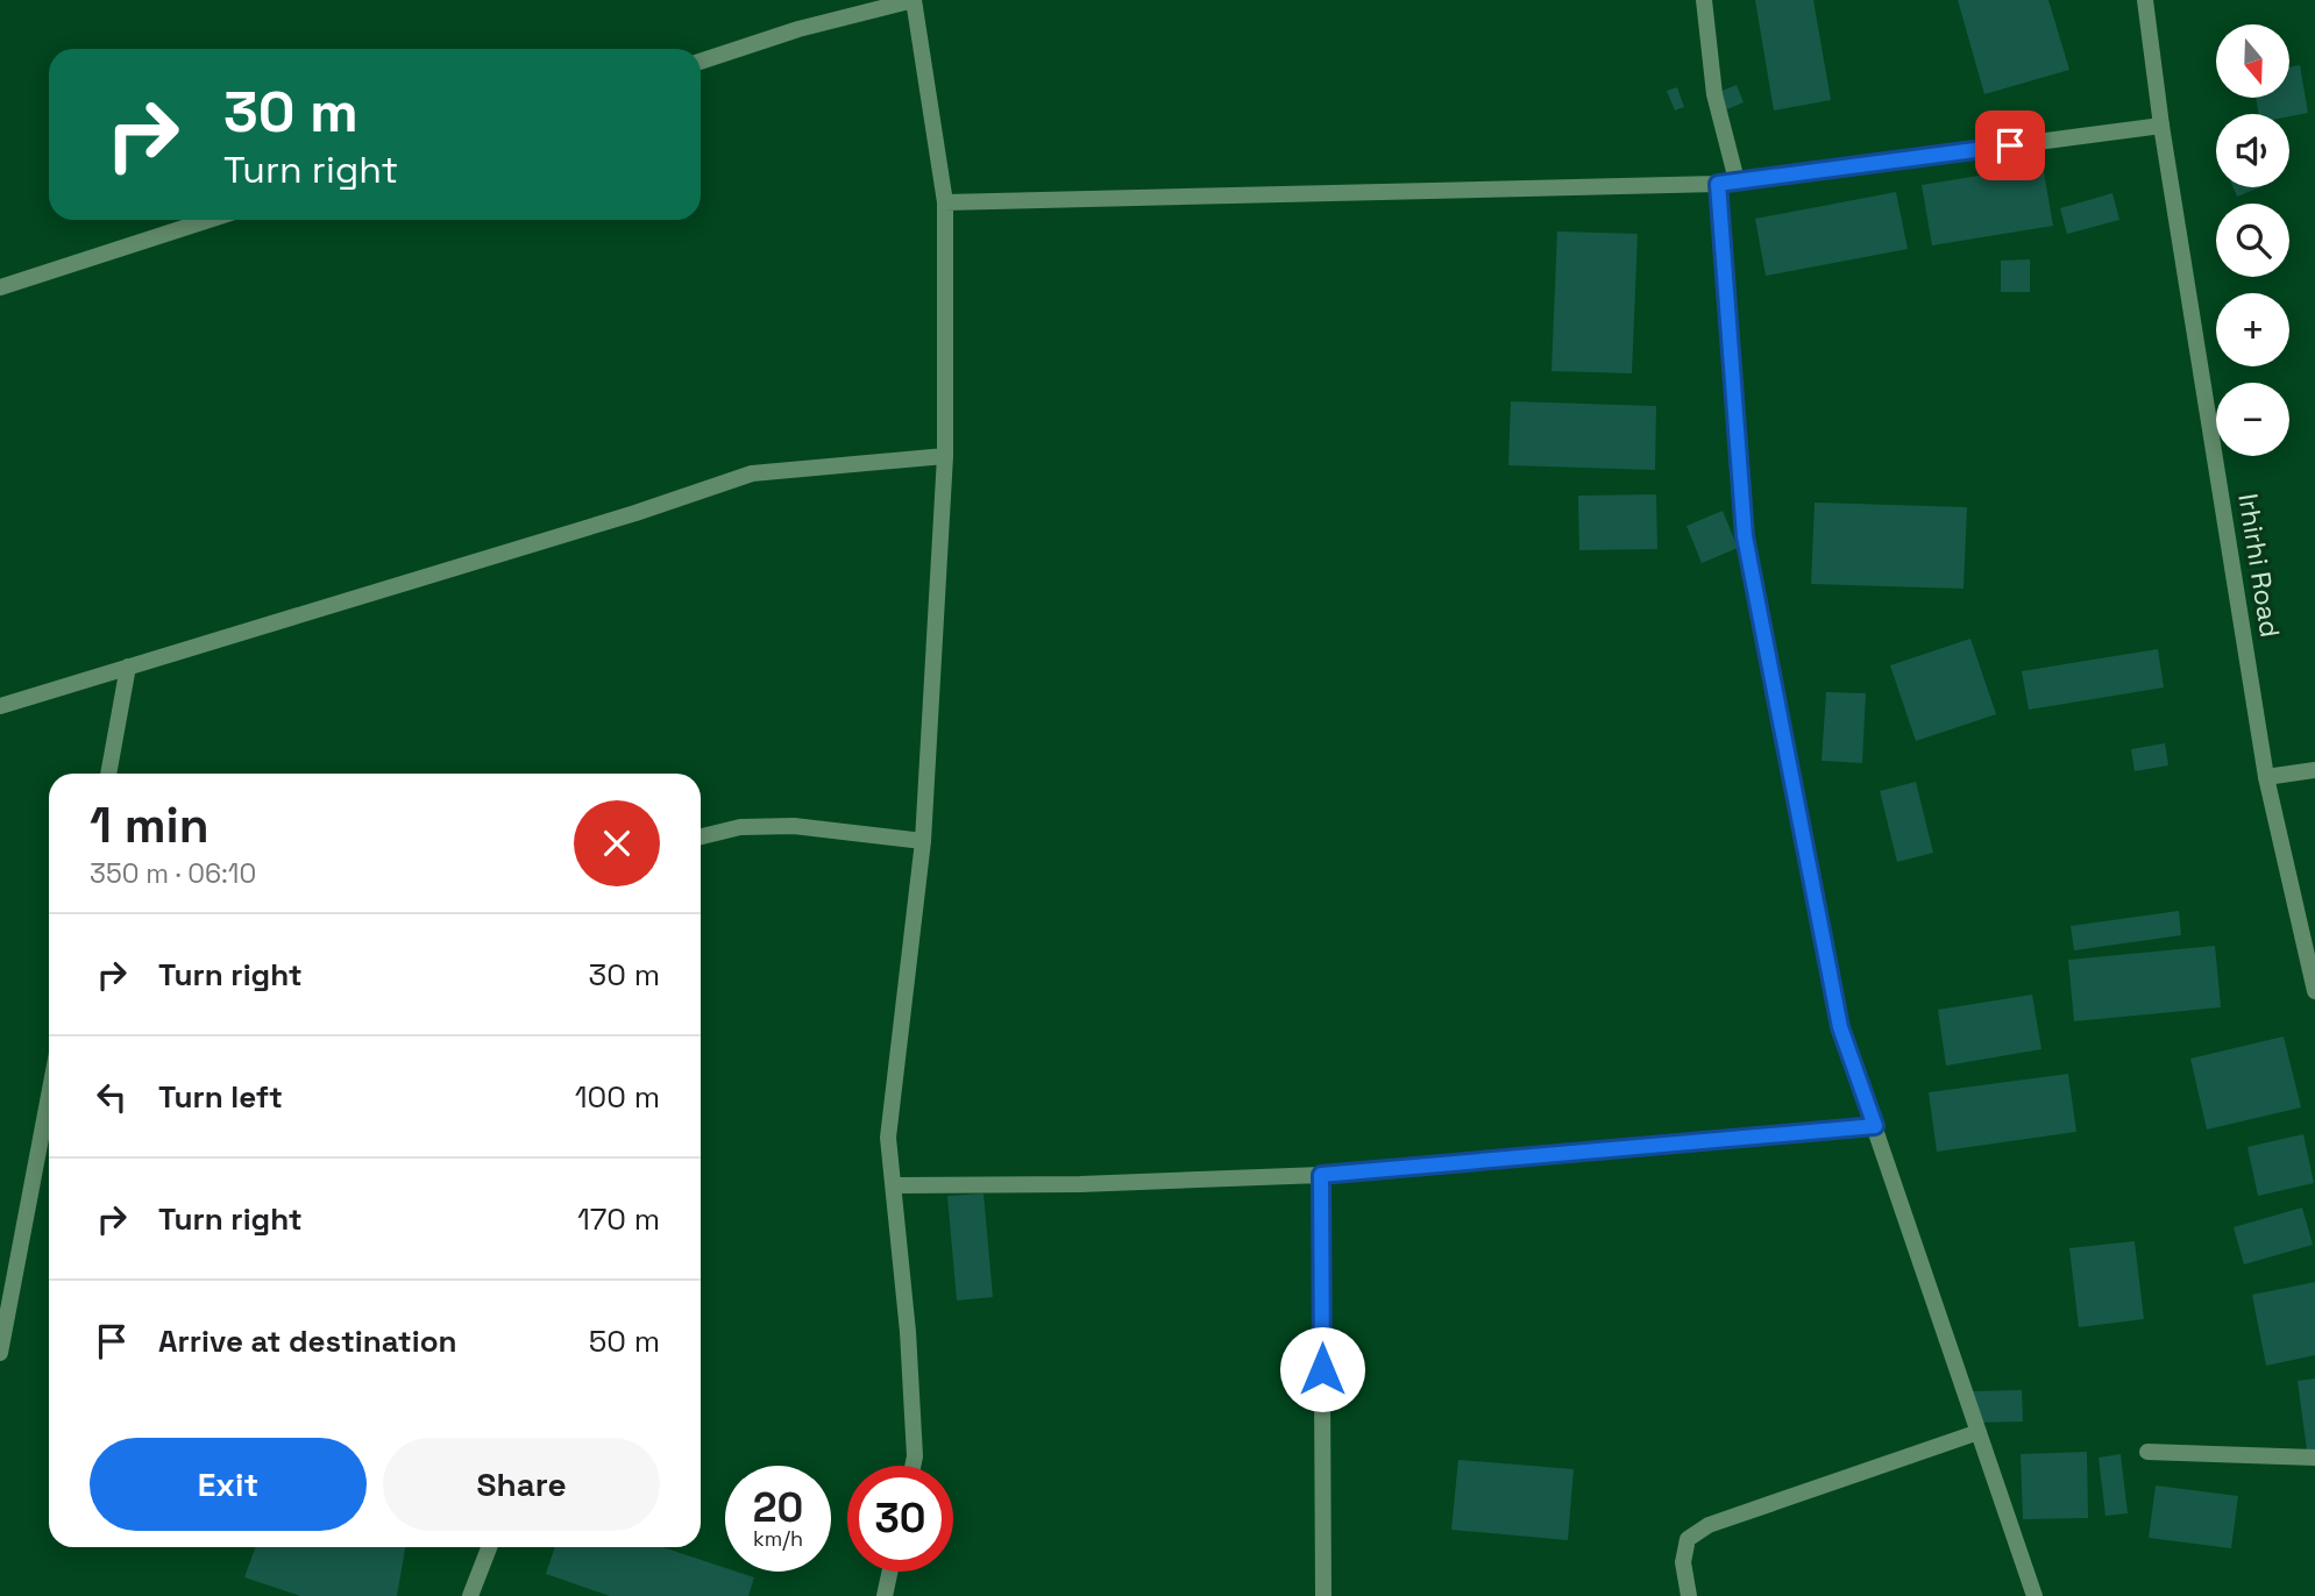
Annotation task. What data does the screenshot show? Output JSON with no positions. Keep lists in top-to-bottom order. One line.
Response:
{"streets":{"street":["Irhirhi Road"]},"north":"bottom","page":{"map_buttons":["+","−"],"turn":["30 m","Turn right"],"heading":["1 min","350 m · 06:10"],"list":[{"name":"Turn right","value":"30 m"},{"name":"Turn left","value":"100 m"},{"name":"Turn right","value":"170 m"},{"name":"Arrive at destination","value":"50 m"}],"buttons":["Exit","Share"],"speed":"20 km/h","limit":"30"}}
